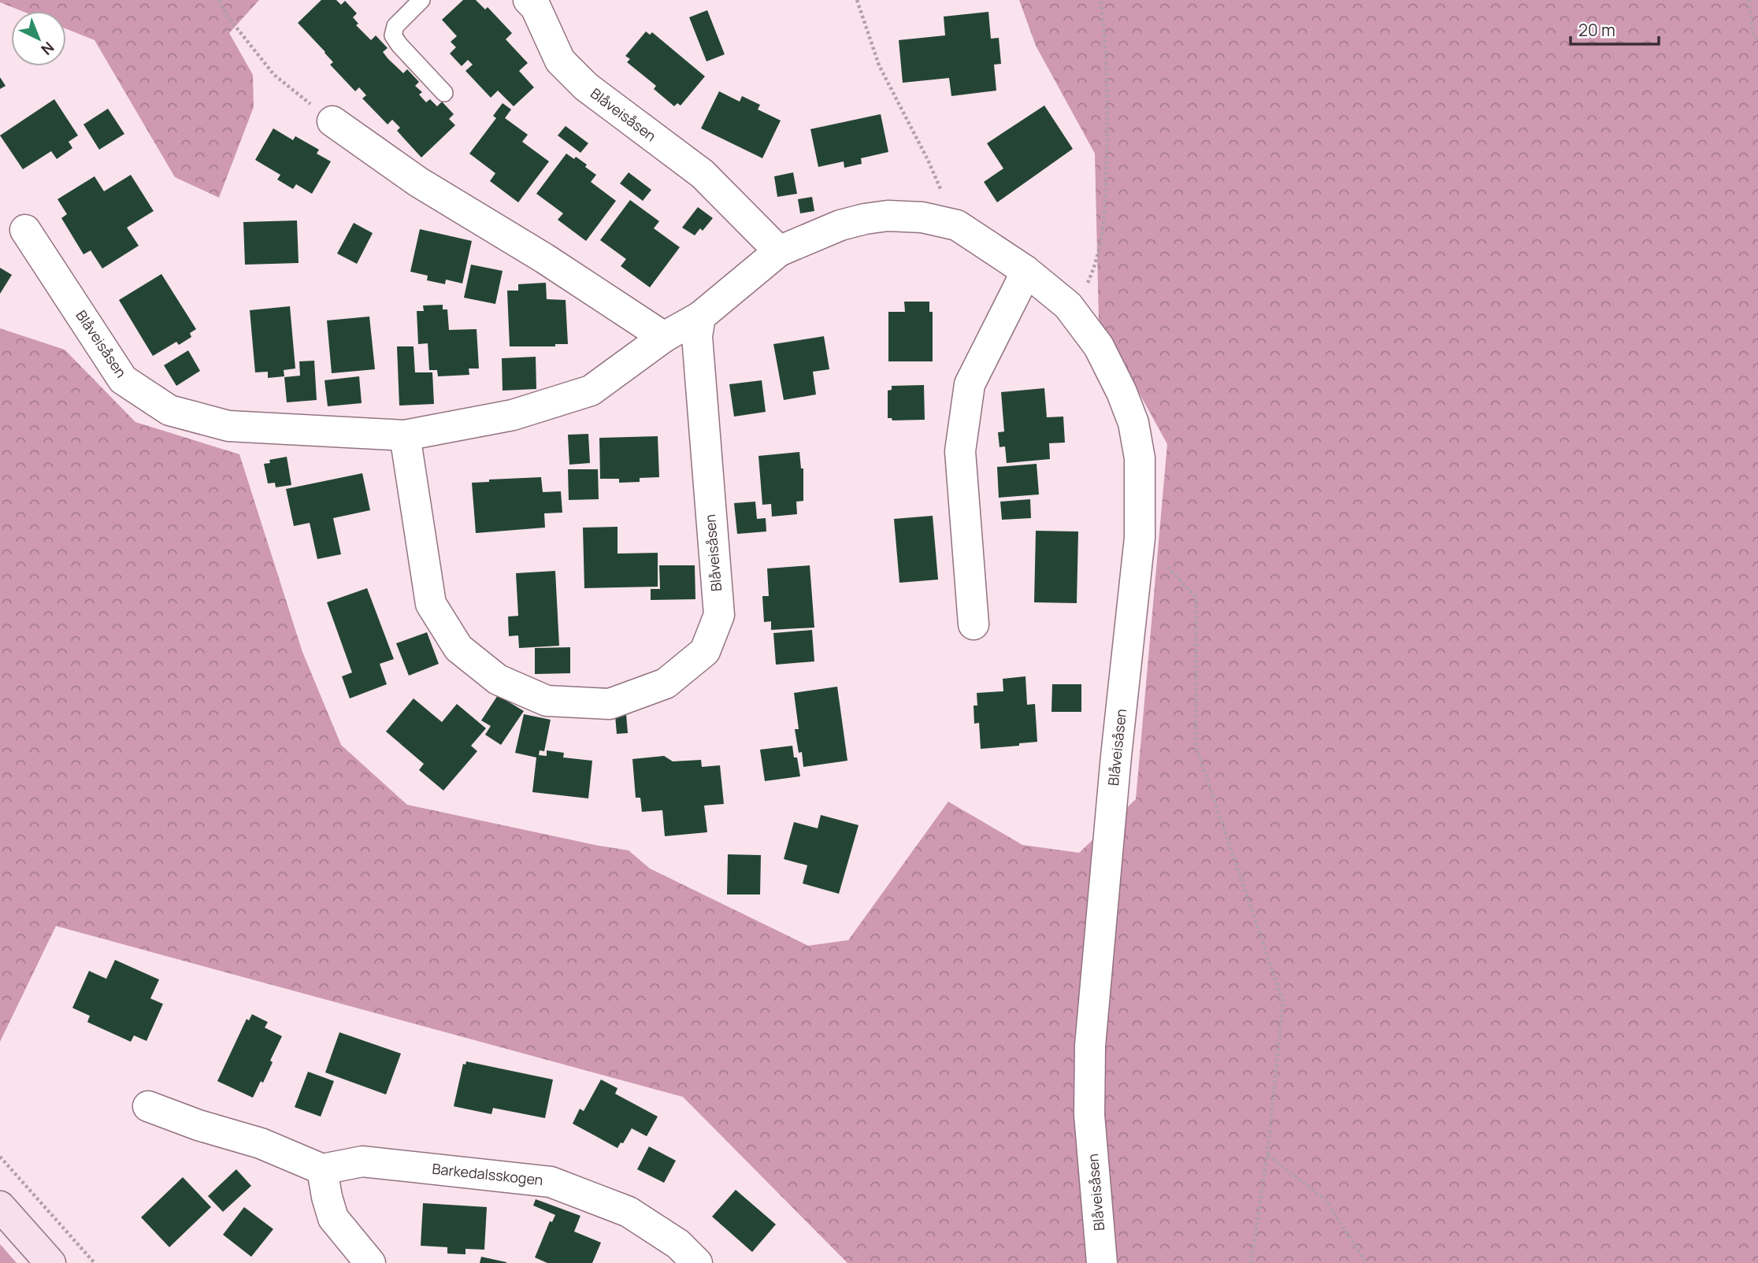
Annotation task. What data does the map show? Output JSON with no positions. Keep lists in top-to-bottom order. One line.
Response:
{"streets":{"street":["Blåveisåsen","Barkedalsskogen"]},"scale_bar":"20 m","north":"bottom right"}
